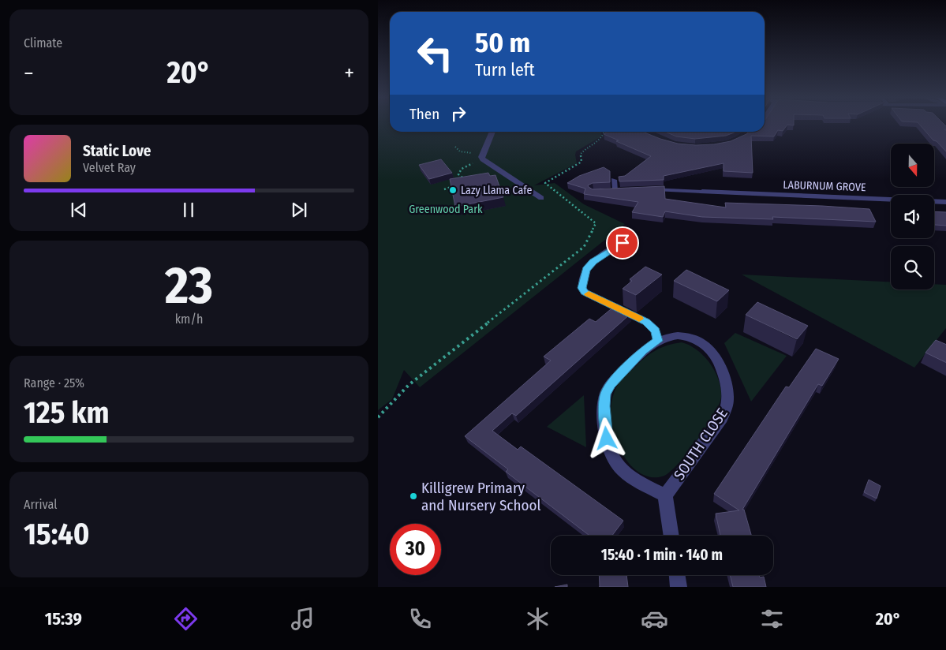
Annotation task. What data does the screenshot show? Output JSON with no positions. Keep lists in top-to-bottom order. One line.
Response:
{"streets":{"street":["LABURNUM GROVE","SOUTH CLOSE"]},"parks":["Greenwood Park"],"places":["Lazy Llama Cafe","Killigrew Primary and Nursery School"],"north":"bottom","page":{"tile":["Climate",["23","km/h"],["Range · 25%","125 km"],["Arrival","15:40"]],"turn":["50 m","Turn left"],"heat":["−","20°","+"],"then":"Then","song":["Static Love","Velvet Ray"],"limit":"30","trip":"15:40 · 1 min · 140 m","tabs":["15:39","20°"]}}
